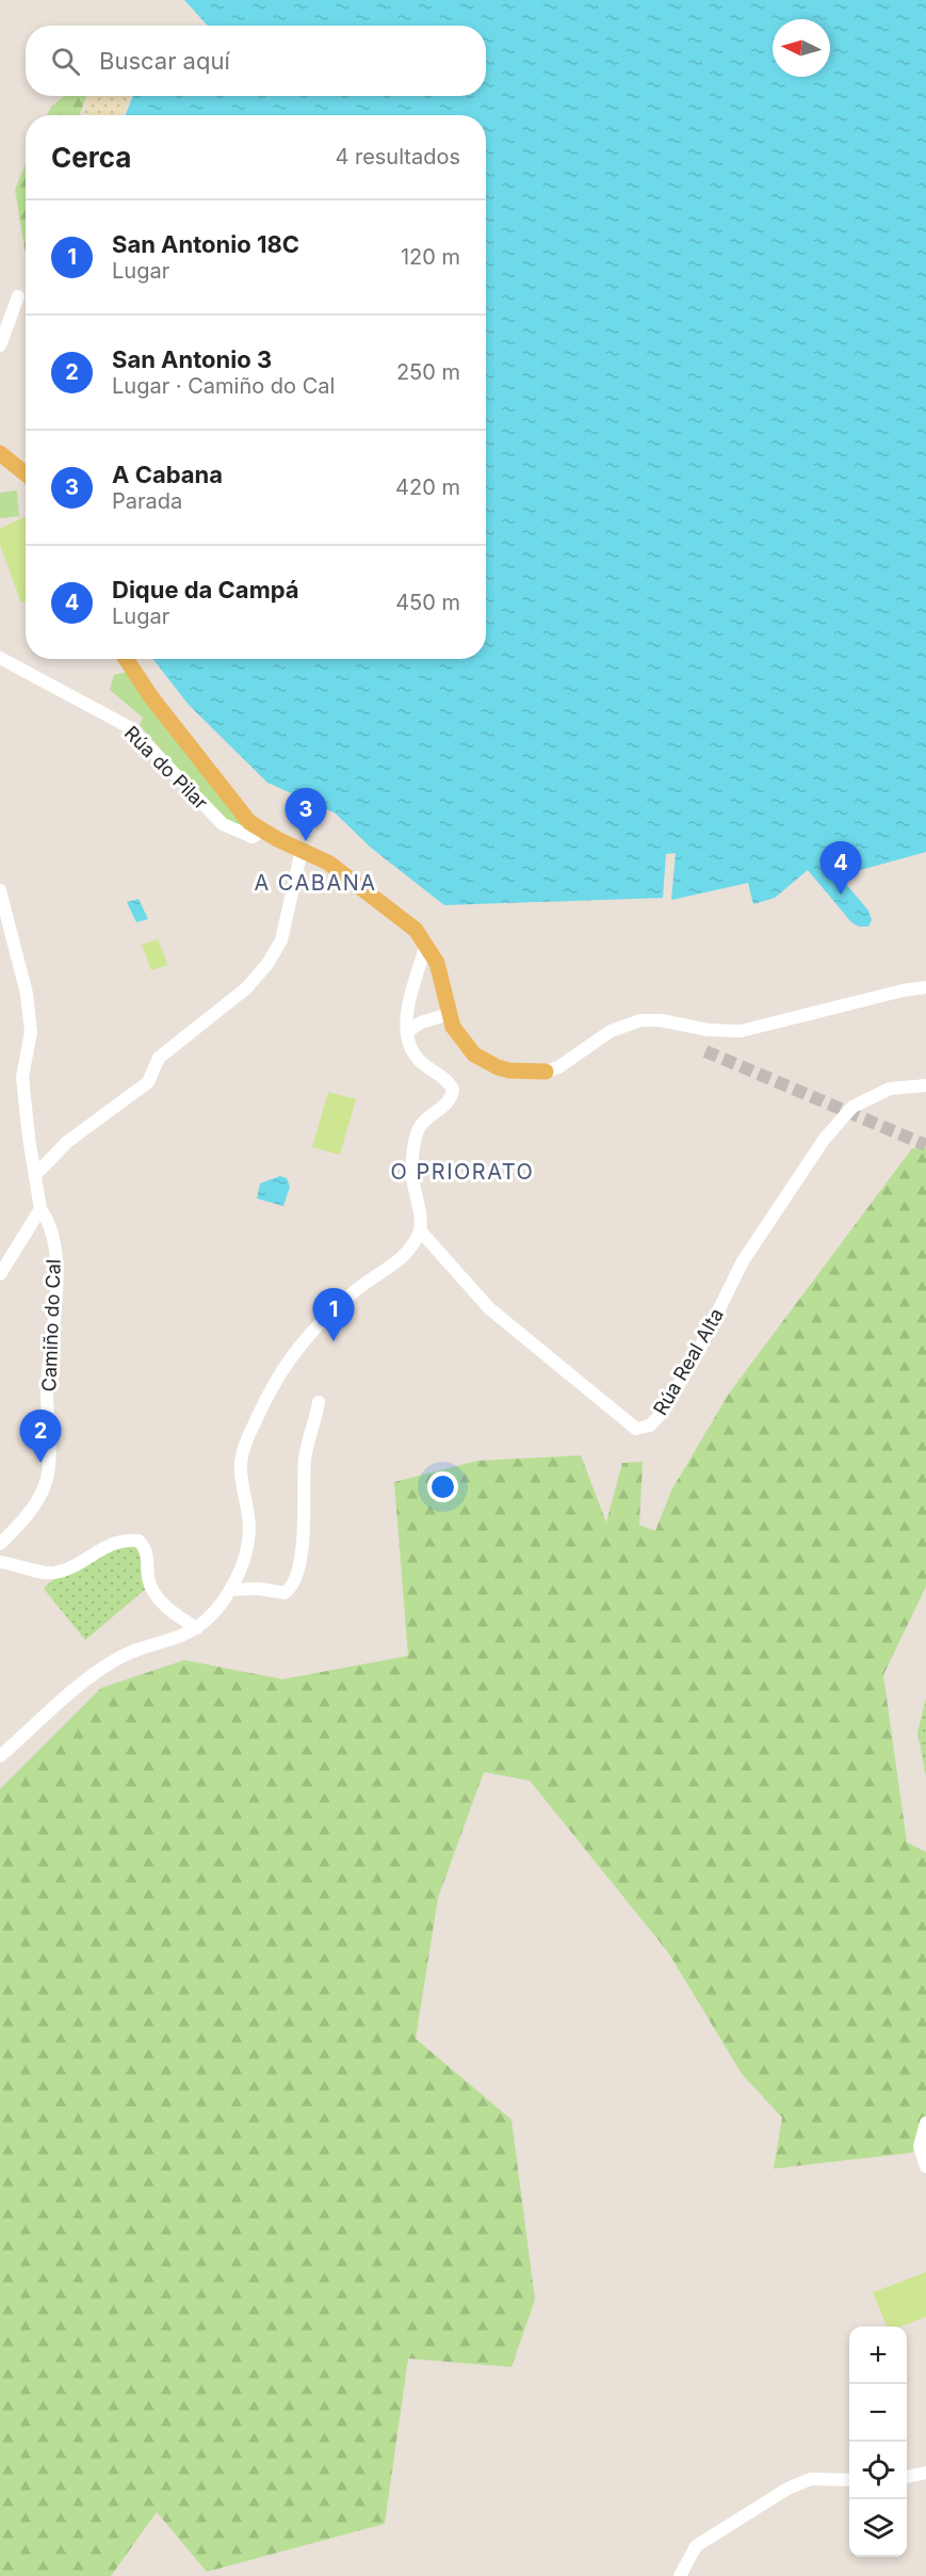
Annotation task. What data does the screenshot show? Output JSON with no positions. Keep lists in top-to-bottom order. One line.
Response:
{"streets":{"street":["Rúa do Pilar","Camiño do Cal","Rúa Real Alta"]},"districts":["A CABANA","O PRIORATO"],"north":"left","page":{"search":"Buscar aquí","heading":["Cerca","4 resultados"],"list":[{"mark":"1","name":"San Antonio 18C","note":"Lugar","value":"120 m"},{"mark":"2","name":"San Antonio 3","note":"Lugar · Camiño do Cal","value":"250 m"},{"mark":"3","name":"A Cabana","note":"Parada","value":"420 m"},{"mark":"4","name":"Dique da Campá","note":"Lugar","value":"450 m"}],"pins":["3","4","1","2"],"map_buttons":["+","−"]}}
